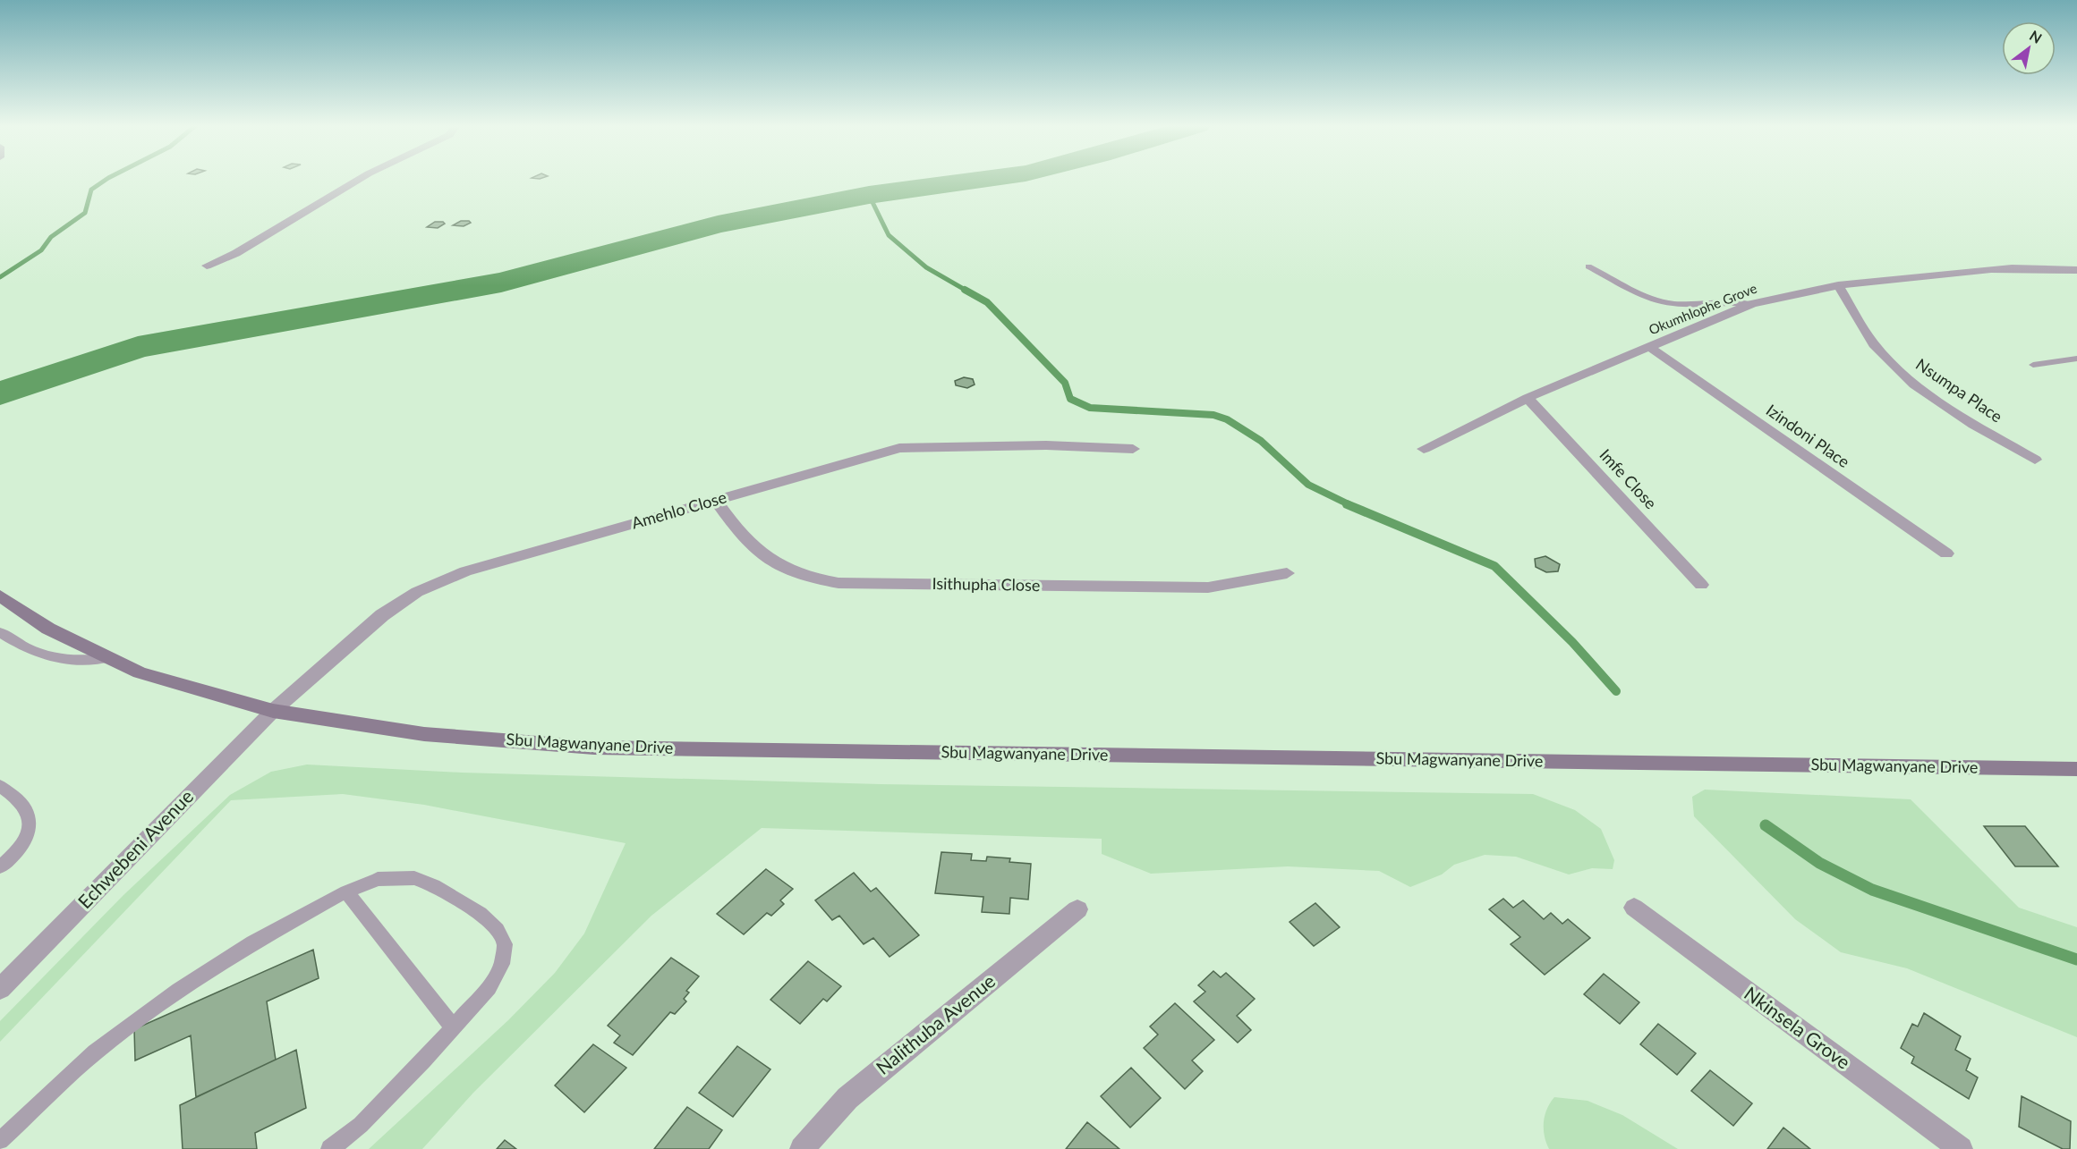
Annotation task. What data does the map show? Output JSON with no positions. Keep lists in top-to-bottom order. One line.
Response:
{"streets":{"main road":["Sbu Magwanyane Drive"],"street":["Okumhlophe Grove","Nsumpa Place","Izindoni Place","Imfe Close","Amehlo Close","Isithupha Close","Echwebeni Avenue","Nalithuba Avenue","Nkinsela Grove"]},"crossings":[["Okumhlophe Grove","Nsumpa Place"],["Okumhlophe Grove","Izindoni Place"],["Okumhlophe Grove","Imfe Close"],["Amehlo Close","Isithupha Close"],["Amehlo Close","Sbu Magwanyane Drive"],["Amehlo Close","Echwebeni Avenue"],["Sbu Magwanyane Drive","Echwebeni Avenue"]],"north":"top right"}
